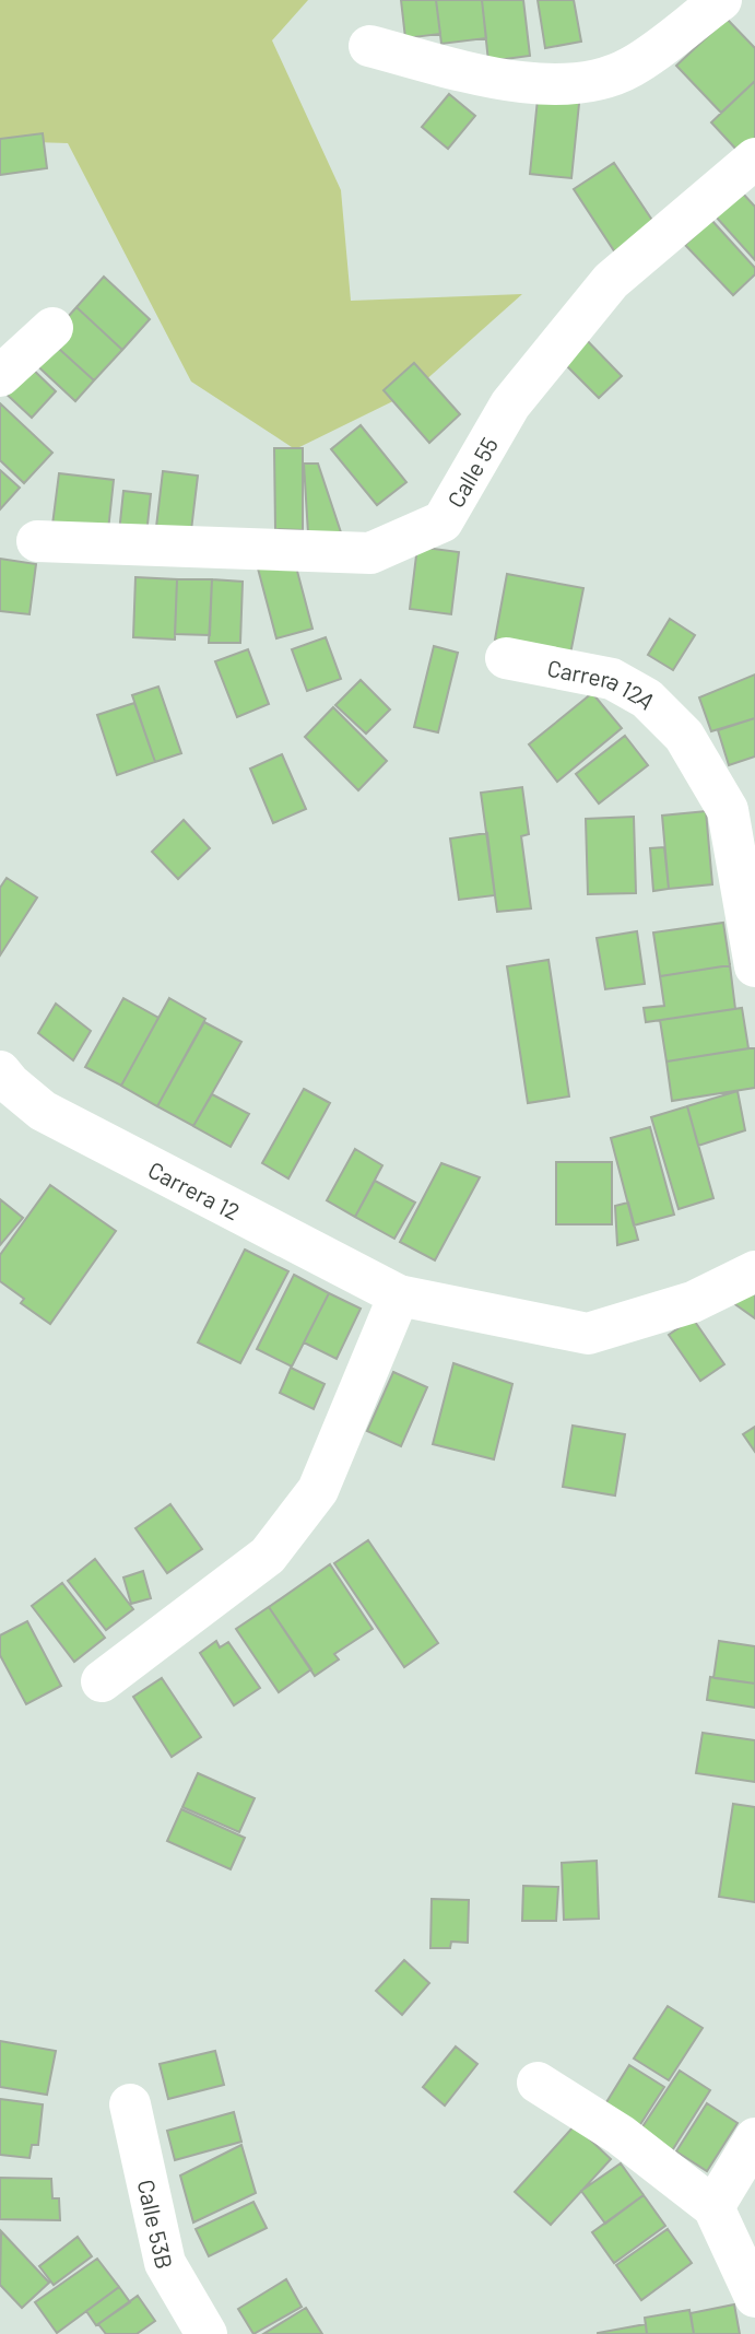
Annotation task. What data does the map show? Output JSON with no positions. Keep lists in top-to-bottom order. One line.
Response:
{"streets":{"street":["Calle 55","Carrera 12A","Carrera 12","Calle 53B"]}}
